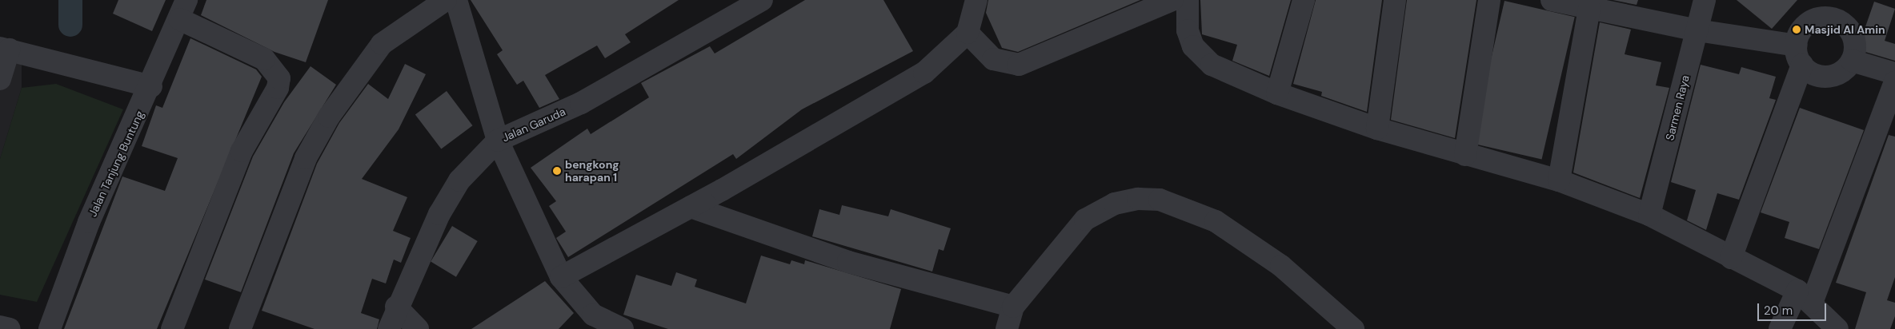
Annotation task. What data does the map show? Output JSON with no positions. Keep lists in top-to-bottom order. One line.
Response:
{"streets":{"street":["Sarmen Raya","Jalan Garuda","Jalan Tanjung Buntung"]},"places":["Masjid Al Amin","bengkong harapan 1"],"scale_bar":"20 m"}
